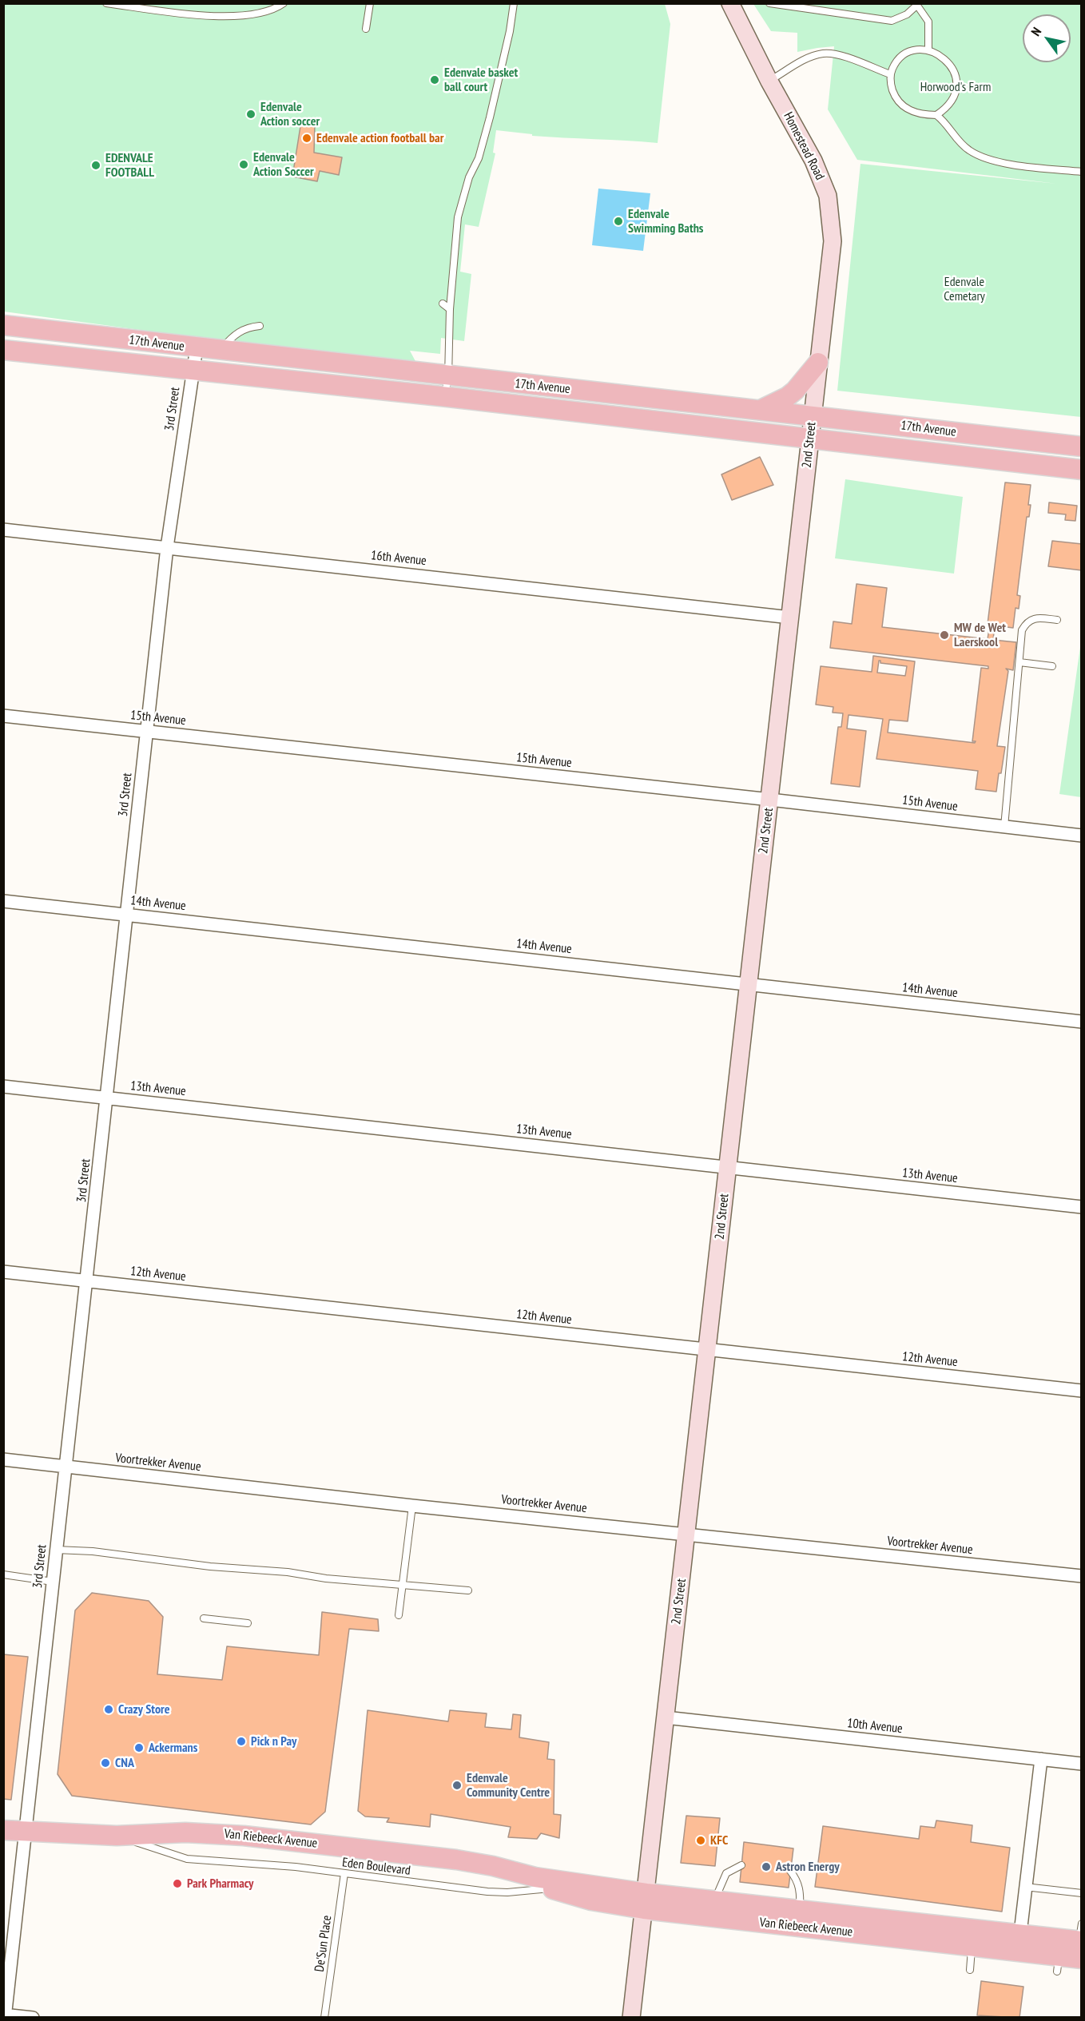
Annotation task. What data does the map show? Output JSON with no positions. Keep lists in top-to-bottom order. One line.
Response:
{"streets":{"main road":["Homestead Road","17th Avenue","2nd Street","Van Riebeeck Avenue"],"street":["3rd Street","16th Avenue","15th Avenue","14th Avenue","13th Avenue","12th Avenue","Voortrekker Avenue","10th Avenue"],"lane":["Eden Boulevard","De'Sun Place"]},"crossings":[["Homestead Road","17th Avenue"],["Homestead Road","2nd Street"],["17th Avenue","3rd Street"],["17th Avenue","2nd Street"],["3rd Street","16th Avenue"],["3rd Street","15th Avenue"],["3rd Street","14th Avenue"],["3rd Street","13th Avenue"],["3rd Street","12th Avenue"],["3rd Street","Voortrekker Avenue"],["3rd Street","Van Riebeeck Avenue"],["2nd Street","16th Avenue"],["2nd Street","15th Avenue"],["2nd Street","14th Avenue"],["2nd Street","13th Avenue"],["2nd Street","12th Avenue"],["2nd Street","Voortrekker Avenue"],["2nd Street","10th Avenue"],["2nd Street","Van Riebeeck Avenue"],["Van Riebeeck Avenue","Eden Boulevard"],["Eden Boulevard","De'Sun Place"]],"parks":["Horwood's Farm","Edenvale Cemetary"],"places":["Edenvale basket ball court","Edenvale Action soccer","Edenvale action football bar","Edenvale Action Soccer","EDENVALE FOOTBALL","Edenvale Swimming Baths","MW de Wet Laerskool","Crazy Store","Pick n Pay","Ackermans","CNA","Edenvale Community Centre","KFC","Astron Energy","Park Pharmacy"],"north":"top left"}
